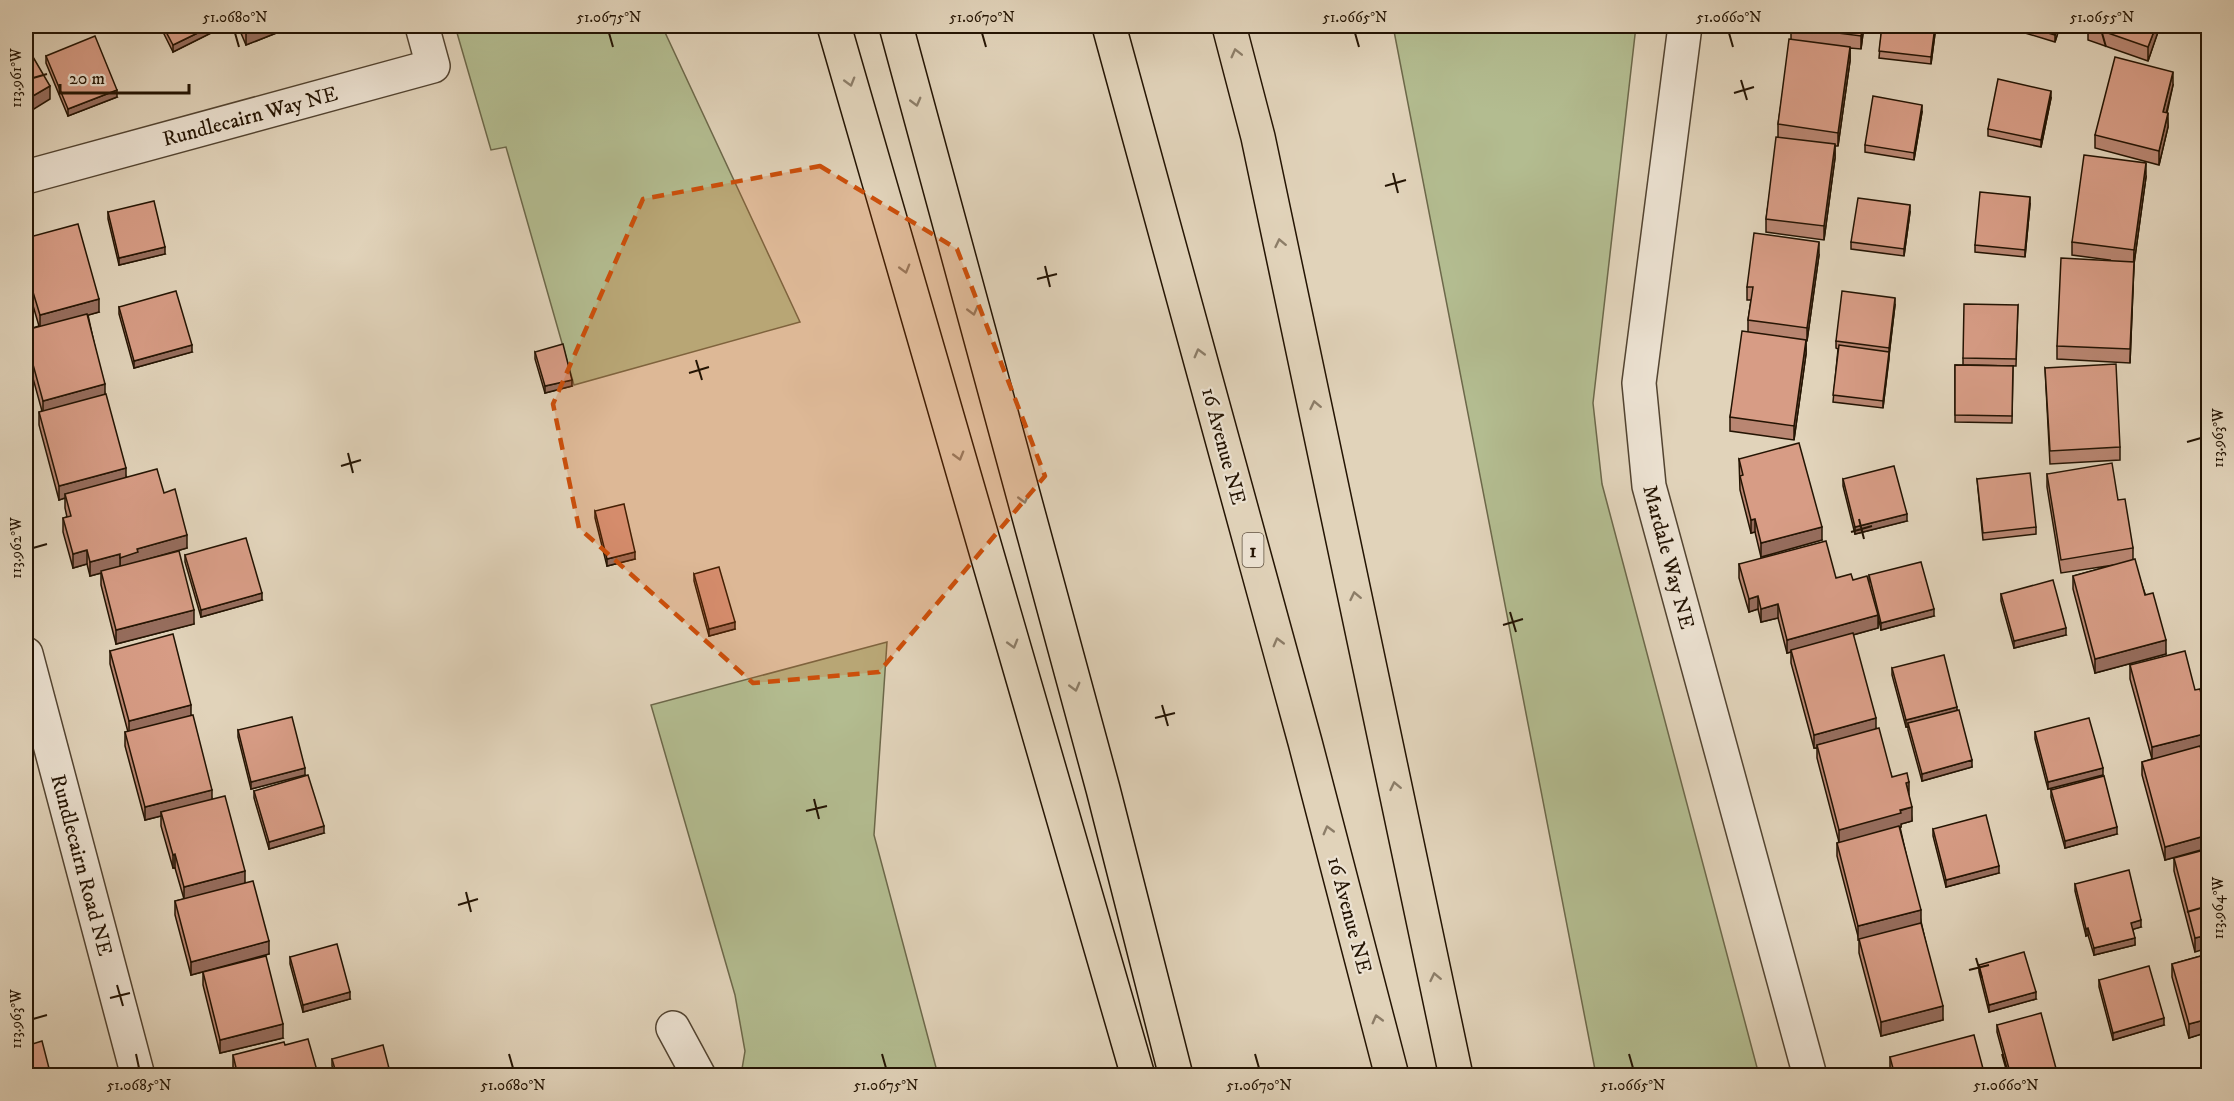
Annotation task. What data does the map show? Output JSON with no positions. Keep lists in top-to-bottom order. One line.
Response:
{"streets":{"highway":["16 Avenue NE","1"],"street":["Rundlecairn Way NE","Mardale Way NE","Rundlecairn Road NE"]},"scale_bar":"20 m","coordinates":["51.0680°N","51.0675°N","51.0670°N","51.0665°N","51.0660°N","51.0655°N","113.961°W","113.963°W","113.962°W","113.964°W","51.0685°N"]}
